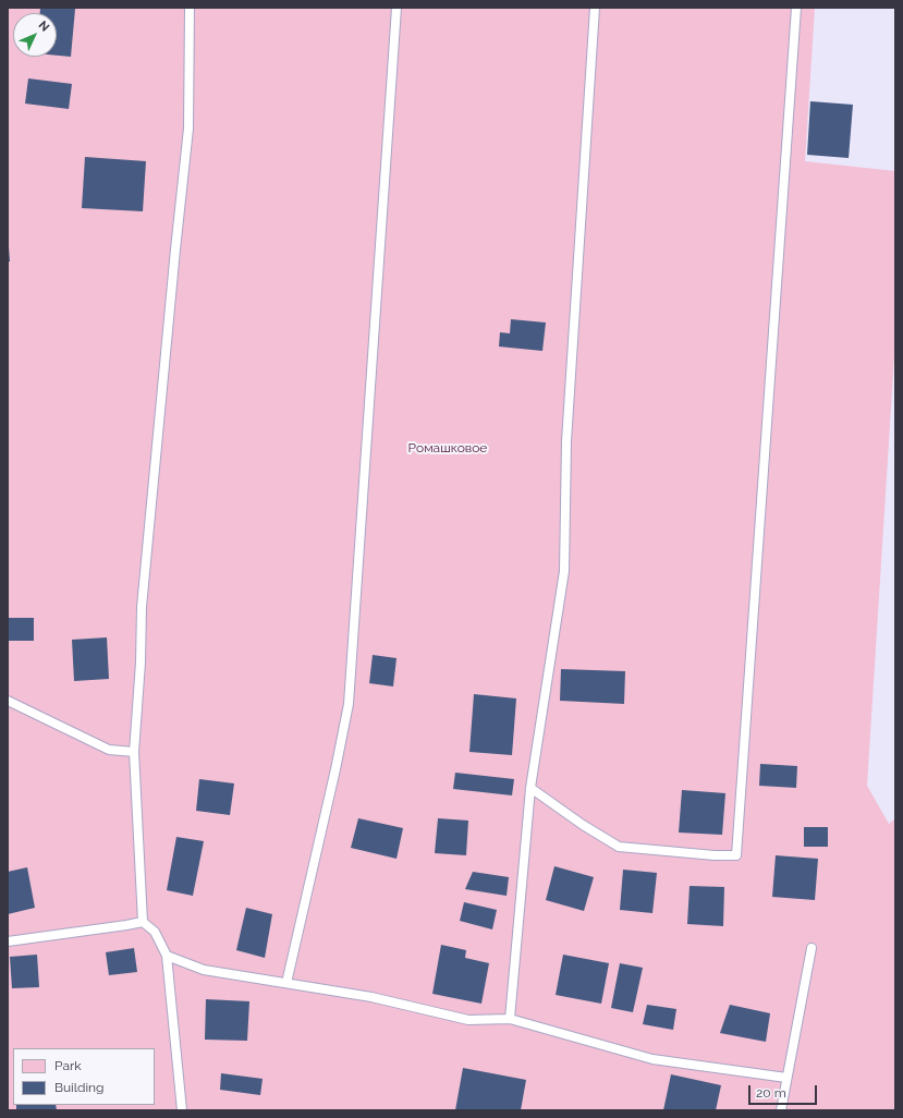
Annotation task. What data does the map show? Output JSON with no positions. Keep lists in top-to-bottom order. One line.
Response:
{"parks":["Ромашковое"],"legend":["Park","Building"],"scale_bar":"20 m","north":"top right"}
